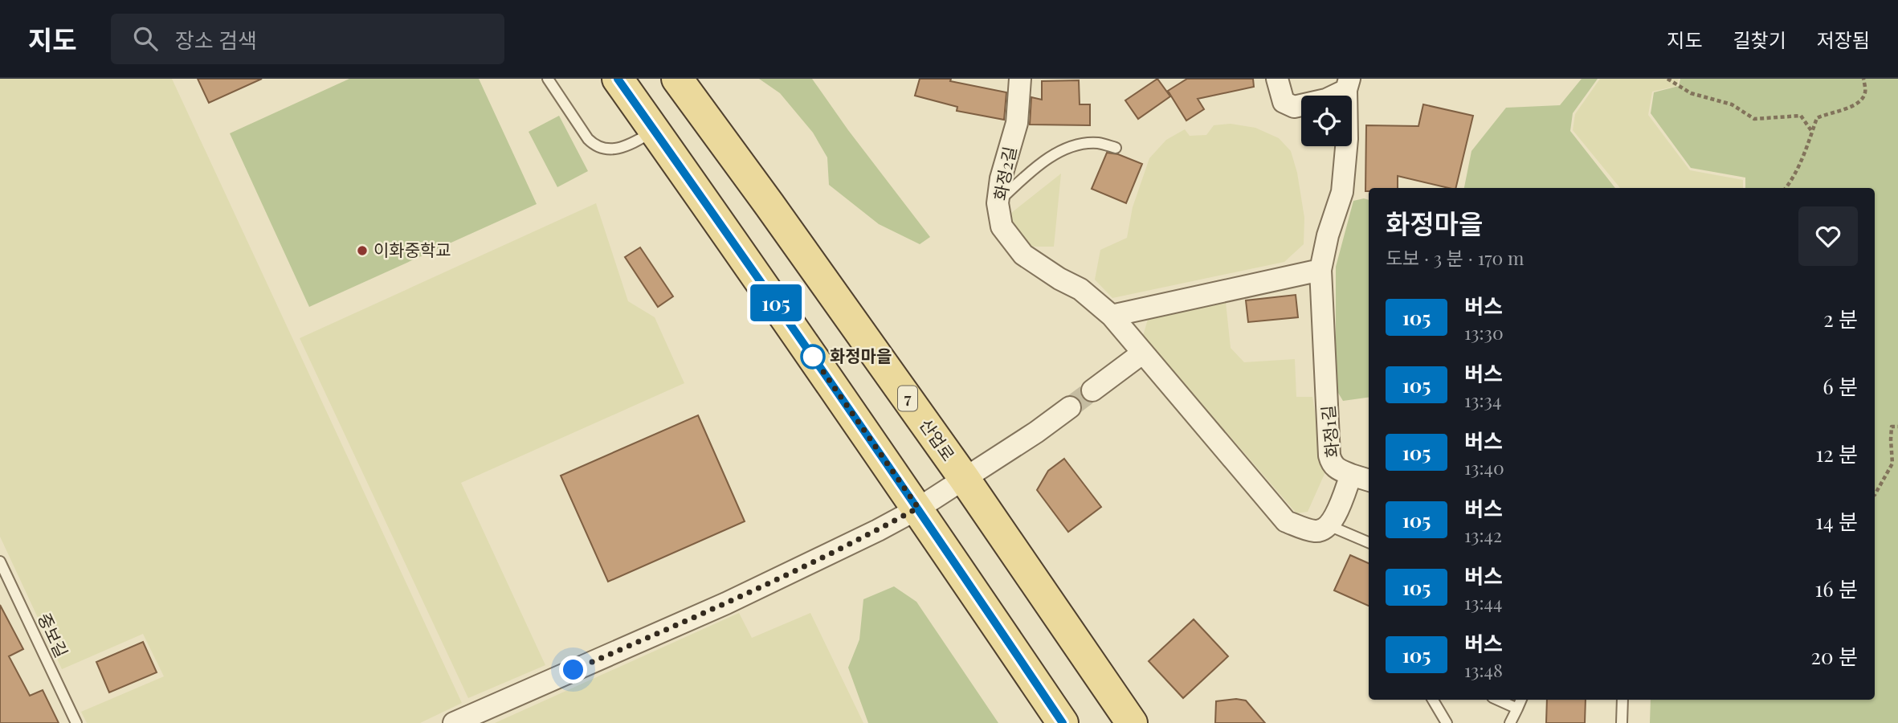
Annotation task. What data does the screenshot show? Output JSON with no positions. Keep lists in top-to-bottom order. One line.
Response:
{"streets":{"main road":["7","산업로"],"street":["화정2길","화정1길"],"lane":["중보길"]},"places":["이화중학교","화정마을"],"lines":["bus line 105"],"page":{"header":"지도","search":"장소 검색","nav":["지도","길찾기","저장됨"],"on_map":"105","heading":["화정마을","도보 · 3 분 · 170 m"],"list":[{"mark":"105","name":"버스","note":"13:30","value":"2 분"},{"mark":"105","name":"버스","note":"13:34","value":"6 분"},{"mark":"105","name":"버스","note":"13:40","value":"12 분"},{"mark":"105","name":"버스","note":"13:42","value":"14 분"},{"mark":"105","name":"버스","note":"13:44","value":"16 분"},{"mark":"105","name":"버스","note":"13:48","value":"20 분"}]}}
